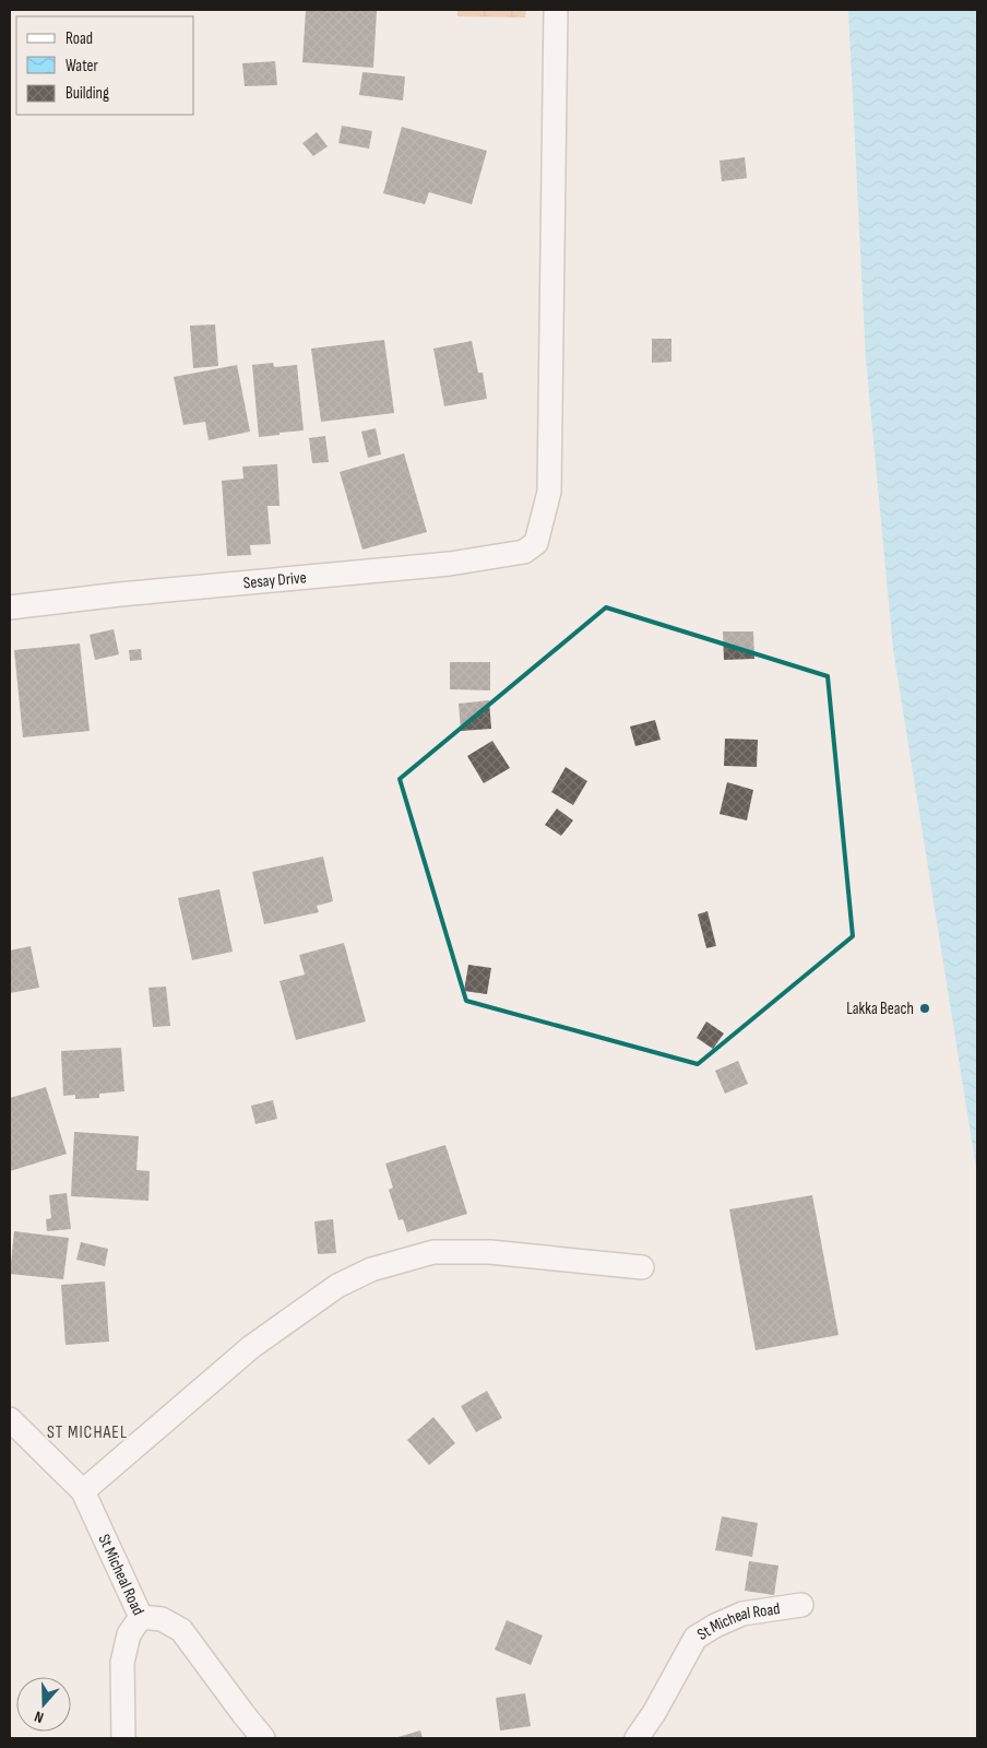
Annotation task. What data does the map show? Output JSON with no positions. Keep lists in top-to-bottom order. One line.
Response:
{"streets":{"street":["Sesay Drive","St Micheal Road"]},"districts":["ST MICHAEL"],"places":["Lakka Beach"],"legend":["Road","Water","Building"],"north":"bottom"}
